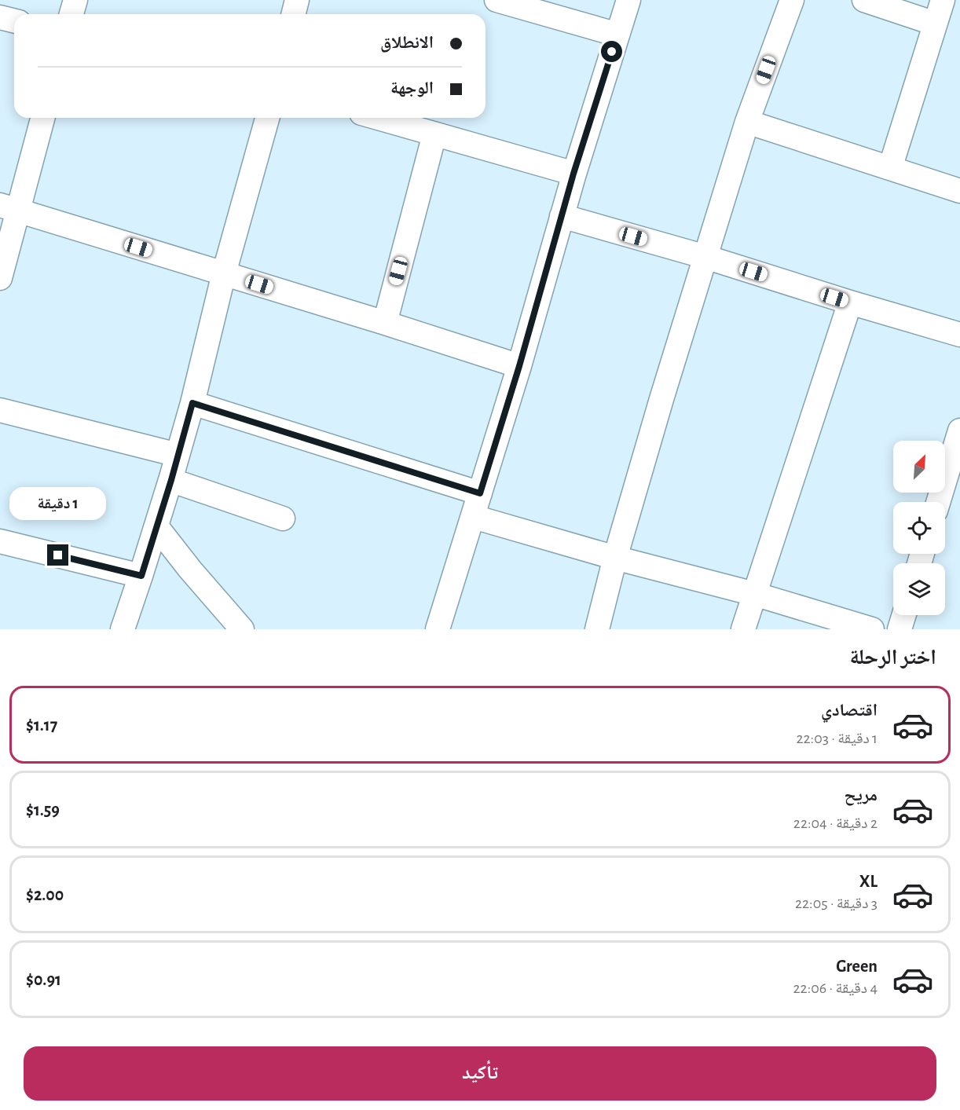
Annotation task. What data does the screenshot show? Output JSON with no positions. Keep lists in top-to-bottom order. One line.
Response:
{"north":"top right","page":{"banner":["الانطلاق","الوجهة"],"bubble":"1 دقيقة","heading":"اختر الرحلة","list":[{"name":"اقتصادي","note":"1 دقيقة · 22:03","value":"$1.17"},{"name":"مريح","note":"2 دقيقة · 22:04","value":"$1.59"},{"name":"XL","note":"3 دقيقة · 22:05","value":"$2.00"},{"name":"Green","note":"4 دقيقة · 22:06","value":"$0.91"}],"buttons":"تأكيد"}}
